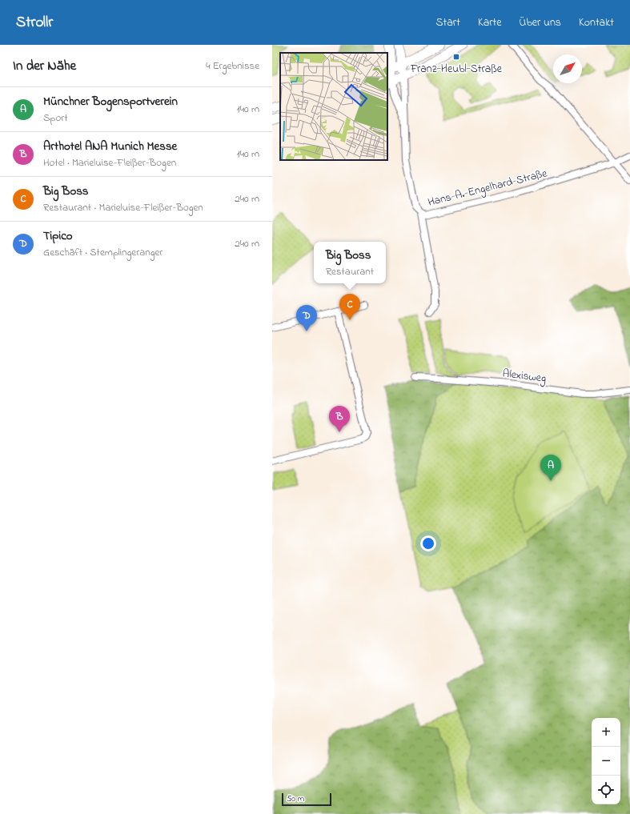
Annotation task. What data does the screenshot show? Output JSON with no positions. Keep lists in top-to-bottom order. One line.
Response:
{"streets":{"street":["Hans-A.-Engelhard-Straße","Alexisweg"]},"places":{"transit":["Franz-Heubl-Straße"]},"scale_bar":"50 m","north":"top right","page":{"header":"Strollr","nav":["Start","Karte","Über uns","Kontakt"],"heading":["In der Nähe","4 Ergebnisse"],"list":[{"mark":"A","name":"Münchner Bogensportverein","note":"Sport","value":"140 m"},{"mark":"B","name":"Arthotel ANA Munich Messe","note":"Hotel · Marieluise-Fleißer-Bogen","value":"140 m"},{"mark":"C","name":"Big Boss","note":"Restaurant · Marieluise-Fleißer-Bogen","value":"240 m"},{"mark":"D","name":"Tipico","note":"Geschäft · Stemplingeranger","value":"240 m"}],"popup":["Big Boss","Restaurant"],"pins":["C","D","B","A"],"map_buttons":["+","−"],"scale":"50 m"}}
